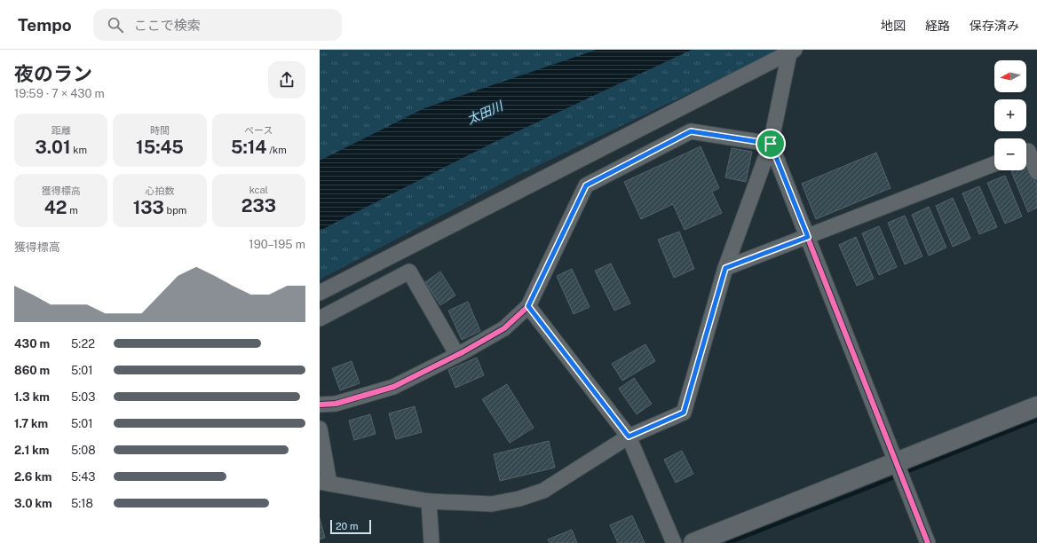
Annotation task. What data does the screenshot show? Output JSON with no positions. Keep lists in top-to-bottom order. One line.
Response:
{"water":["太田川"],"scale_bar":"20 m","north":"left","page":{"header":"Tempo","search":"ここで検索","nav":["地図","経路","保存済み"],"heading":["夜のラン","19:59 · 7 × 430 m"],"map_buttons":["+","−"],"stats":[["距離","3.01 km"],["時間","15:45"],["ペース","5:14 /km"],["獲得標高","42 m"],["心拍数","133 bpm"],["kcal","233"]],"chart":["獲得標高","190–195 m"],"list":[{"name":"430 m","note":"5:22"},{"name":"860 m","note":"5:01"},{"name":"1.3 km","note":"5:03"},{"name":"1.7 km","note":"5:01"},{"name":"2.1 km","note":"5:08"},{"name":"2.6 km","note":"5:43"},{"name":"3.0 km","note":"5:18"}],"scale":"20 m"}}
